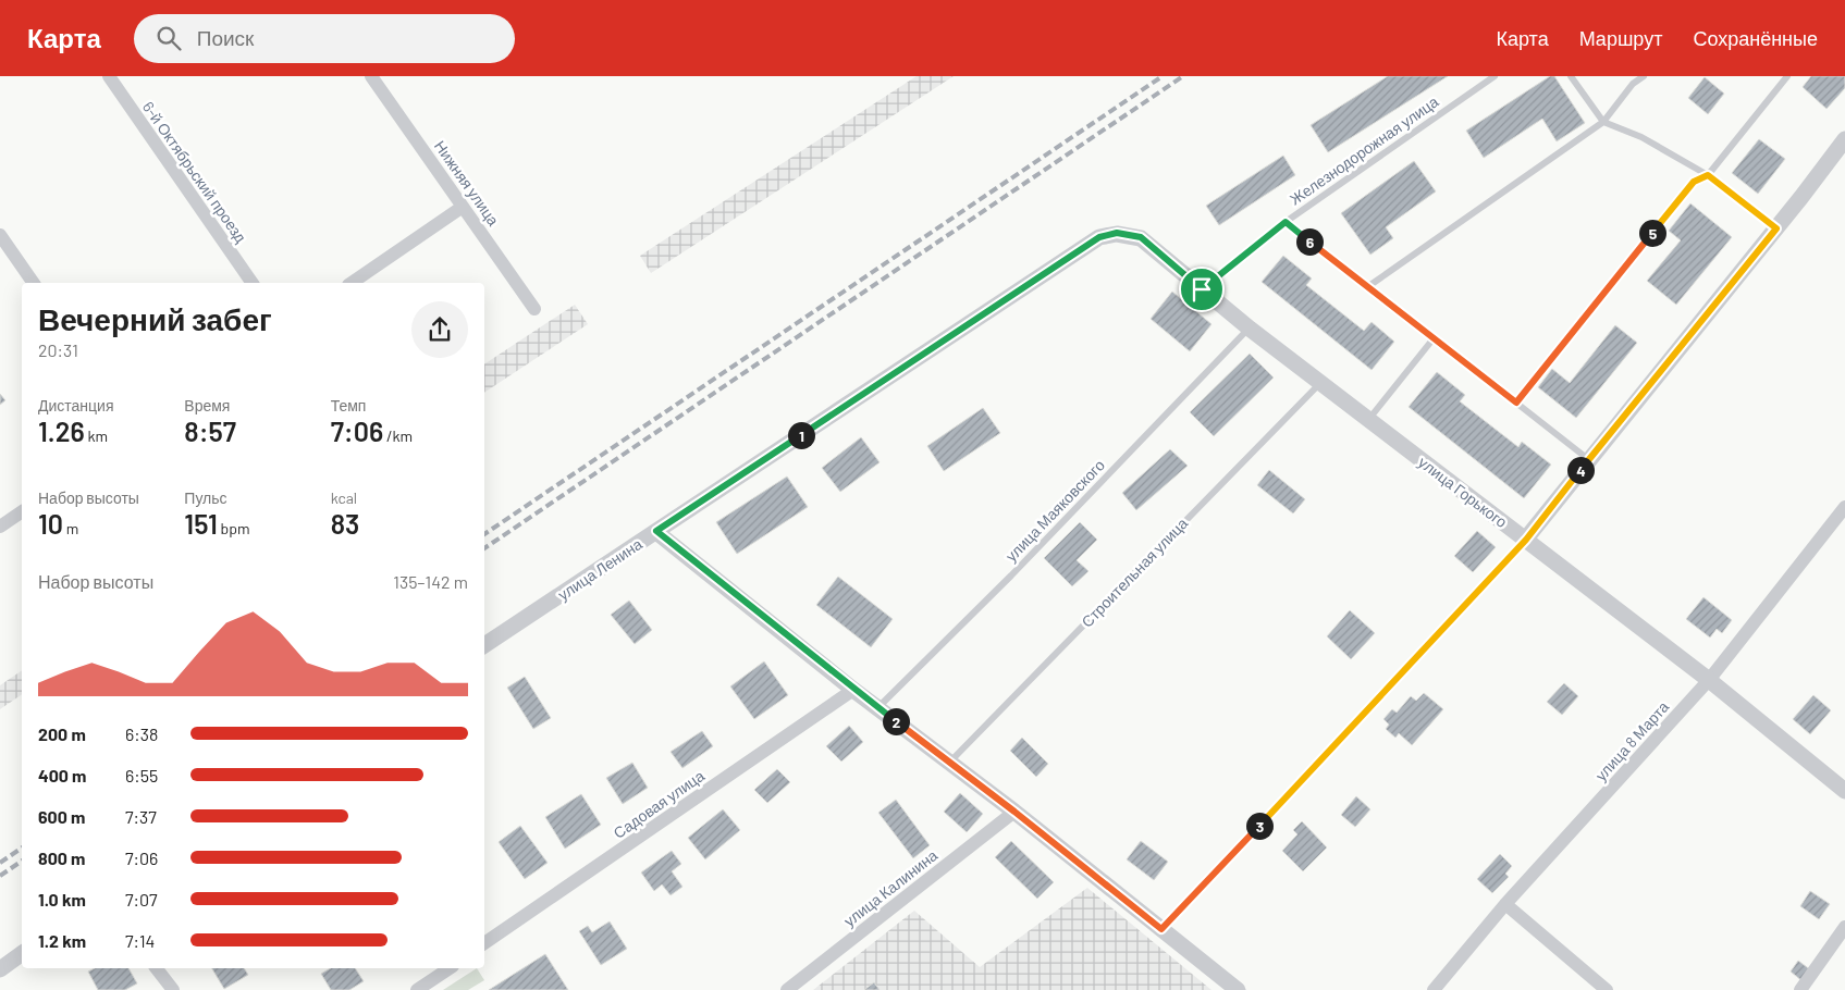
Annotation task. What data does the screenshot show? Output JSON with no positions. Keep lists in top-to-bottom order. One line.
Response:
{"streets":{"street":["6-й Октябрьский проезд","Нижняя улица","улица Горького","улица Ленина","улица 8 Марта","Садовая улица","улица Калинина"],"lane":["Железнодорожная улица","улица Маяковского","Строительная улица"]},"crossings":[["Железнодорожная улица","улица Горького"],["улица Горького","улица Маяковского"],["улица Горького","улица Ленина"],["улица Горького","Строительная улица"],["улица Горького","улица 8 Марта"]],"page":{"header":"Карта","search":"Поиск","nav":["Карта","Маршрут","Сохранённые"],"pins":["5","6","1","4","2","3"],"heading":["Вечерний забег","20:31"],"stats":[["Дистанция","1.26 km"],["Время","8:57"],["Темп","7:06 /km"],["Набор высоты","10 m"],["Пульс","151 bpm"],["kcal","83"]],"chart":["Набор высоты","135–142 m"],"list":[{"name":"200 m","note":"6:38"},{"name":"400 m","note":"6:55"},{"name":"600 m","note":"7:37"},{"name":"800 m","note":"7:06"},{"name":"1.0 km","note":"7:07"},{"name":"1.2 km","note":"7:14"}]}}
